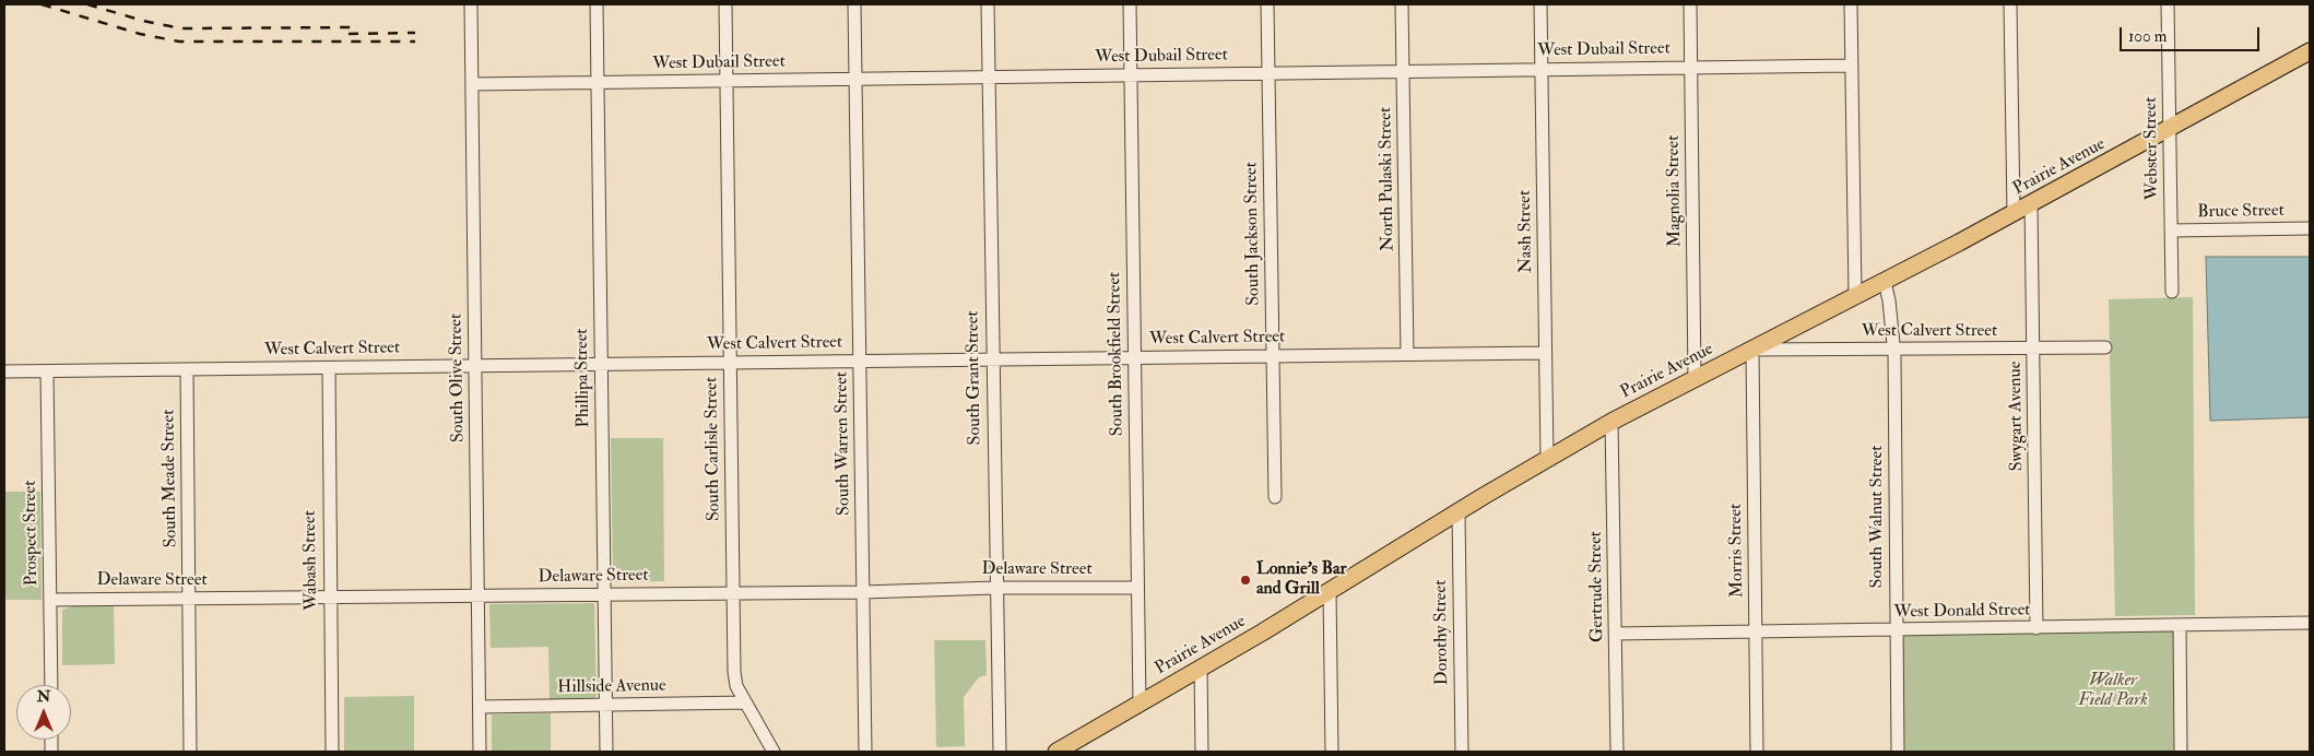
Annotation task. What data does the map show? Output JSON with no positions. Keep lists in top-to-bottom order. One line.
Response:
{"streets":{"main road":["Prairie Avenue"],"street":["West Dubail Street","Webster Street","North Pulaski Street","Magnolia Street","Bruce Street","Nash Street","South Jackson Street","West Calvert Street","South Brookfield Street","South Olive Street","Phillipa Street","South Grant Street","Swygart Avenue","South Warren Street","South Carlisle Street","South Meade Street","South Walnut Street","Prospect Street","Morris Street","Wabash Street","Delaware Street","Gertrude Street","West Donald Street","Dorothy Street","Hillside Avenue"]},"crossings":[["West Dubail Street","North Pulaski Street"],["West Dubail Street","Magnolia Street"],["West Dubail Street","Nash Street"],["West Dubail Street","South Jackson Street"],["West Dubail Street","South Brookfield Street"],["West Dubail Street","South Olive Street"],["West Dubail Street","Phillipa Street"],["West Dubail Street","South Grant Street"],["West Dubail Street","South Warren Street"],["West Dubail Street","South Carlisle Street"],["Webster Street","Prairie Avenue"],["Webster Street","Bruce Street"],["Prairie Avenue","Magnolia Street"],["Prairie Avenue","Nash Street"],["Prairie Avenue","West Calvert Street"],["Prairie Avenue","South Brookfield Street"],["Prairie Avenue","Swygart Avenue"],["Prairie Avenue","South Walnut Street"],["Prairie Avenue","Morris Street"],["Prairie Avenue","Gertrude Street"],["Prairie Avenue","Dorothy Street"],["North Pulaski Street","West Calvert Street"],["Nash Street","West Calvert Street"],["South Jackson Street","West Calvert Street"],["West Calvert Street","South Brookfield Street"],["West Calvert Street","South Olive Street"],["West Calvert Street","Phillipa Street"],["West Calvert Street","South Grant Street"],["West Calvert Street","Swygart Avenue"],["West Calvert Street","South Warren Street"],["West Calvert Street","South Carlisle Street"],["West Calvert Street","South Meade Street"],["West Calvert Street","South Walnut Street"],["West Calvert Street","Prospect Street"],["West Calvert Street","Morris Street"],["West Calvert Street","Wabash Street"],["South Brookfield Street","Delaware Street"],["South Olive Street","Delaware Street"],["South Olive Street","Hillside Avenue"],["Phillipa Street","Delaware Street"],["Phillipa Street","Hillside Avenue"],["South Grant Street","Delaware Street"],["Swygart Avenue","West Donald Street"],["South Warren Street","Delaware Street"],["South Carlisle Street","Delaware Street"],["South Carlisle Street","Hillside Avenue"],["South Meade Street","Delaware Street"],["South Walnut Street","West Donald Street"],["Prospect Street","Delaware Street"],["Morris Street","West Donald Street"],["Wabash Street","Delaware Street"],["Gertrude Street","West Donald Street"]],"parks":["Walker Field Park"],"places":["Lonnie's Bar and Grill"],"scale_bar":"100 m","north":"top"}
